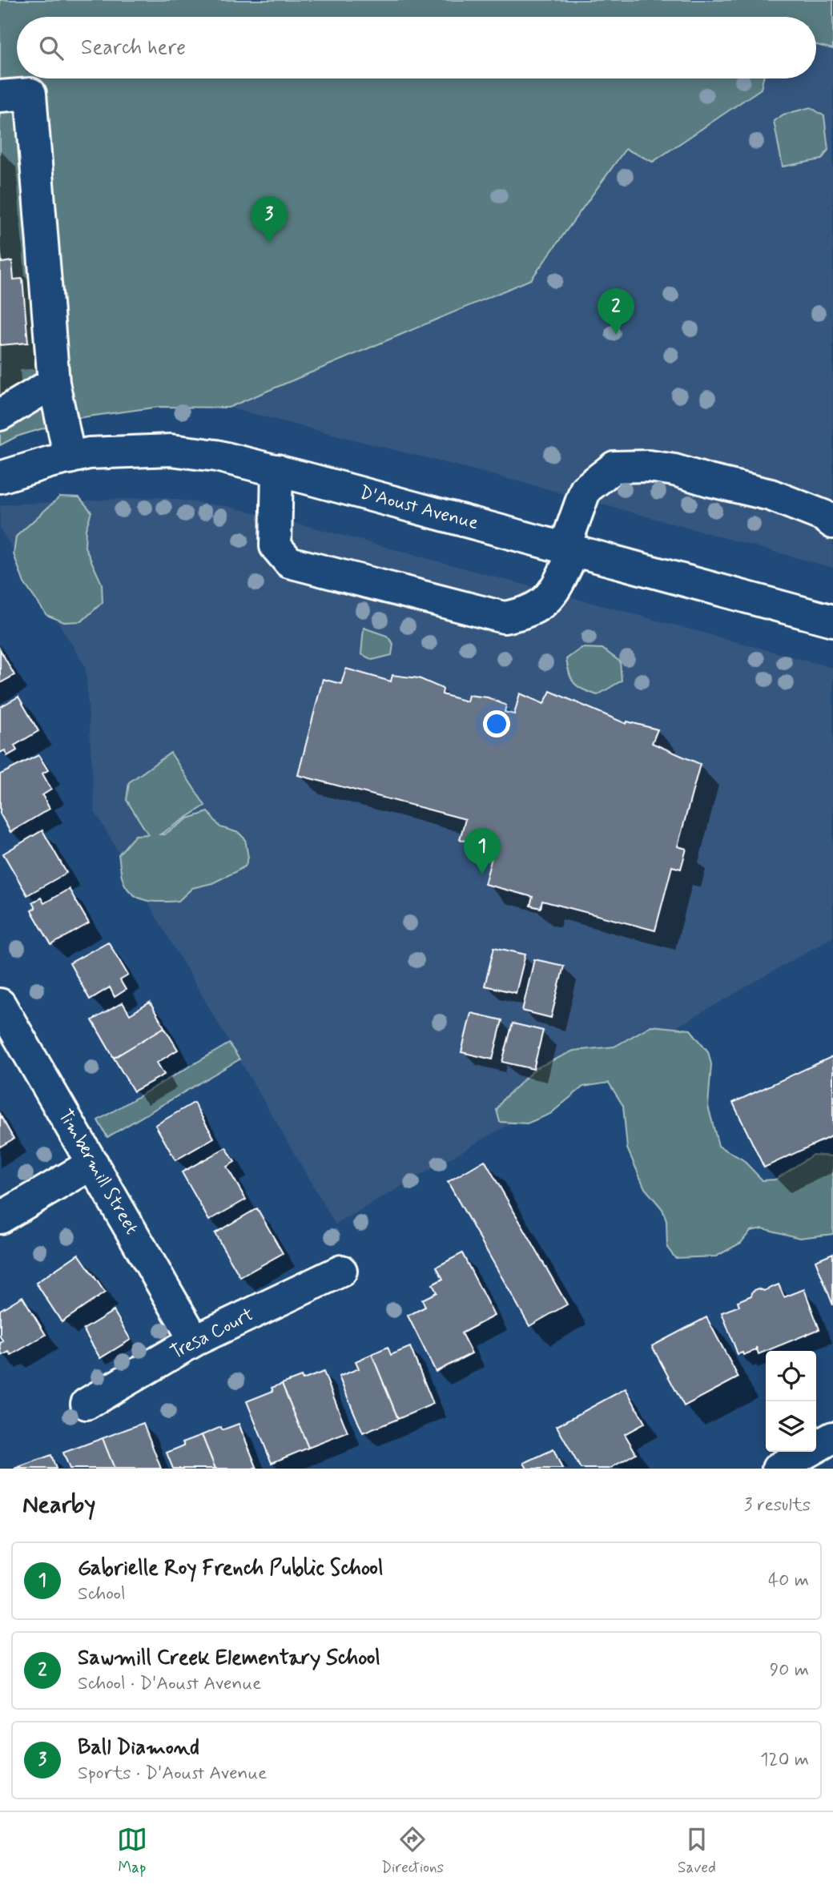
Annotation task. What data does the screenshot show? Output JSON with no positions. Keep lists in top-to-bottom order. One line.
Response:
{"streets":{"street":["D'Aoust Avenue","Timbermill Street","Tresa Court"]},"crossings":[["Timbermill Street","Tresa Court"]],"page":{"search":"Search here","pins":["3","2","1"],"heading":["Nearby","3 results"],"list":[{"mark":"1","name":"Gabrielle Roy French Public School","note":"School","value":"40 m"},{"mark":"2","name":"Sawmill Creek Elementary School","note":"School · D'Aoust Avenue","value":"90 m"},{"mark":"3","name":"Ball Diamond","note":"Sports · D'Aoust Avenue","value":"120 m"}],"nav":["Map","Directions","Saved"]}}
